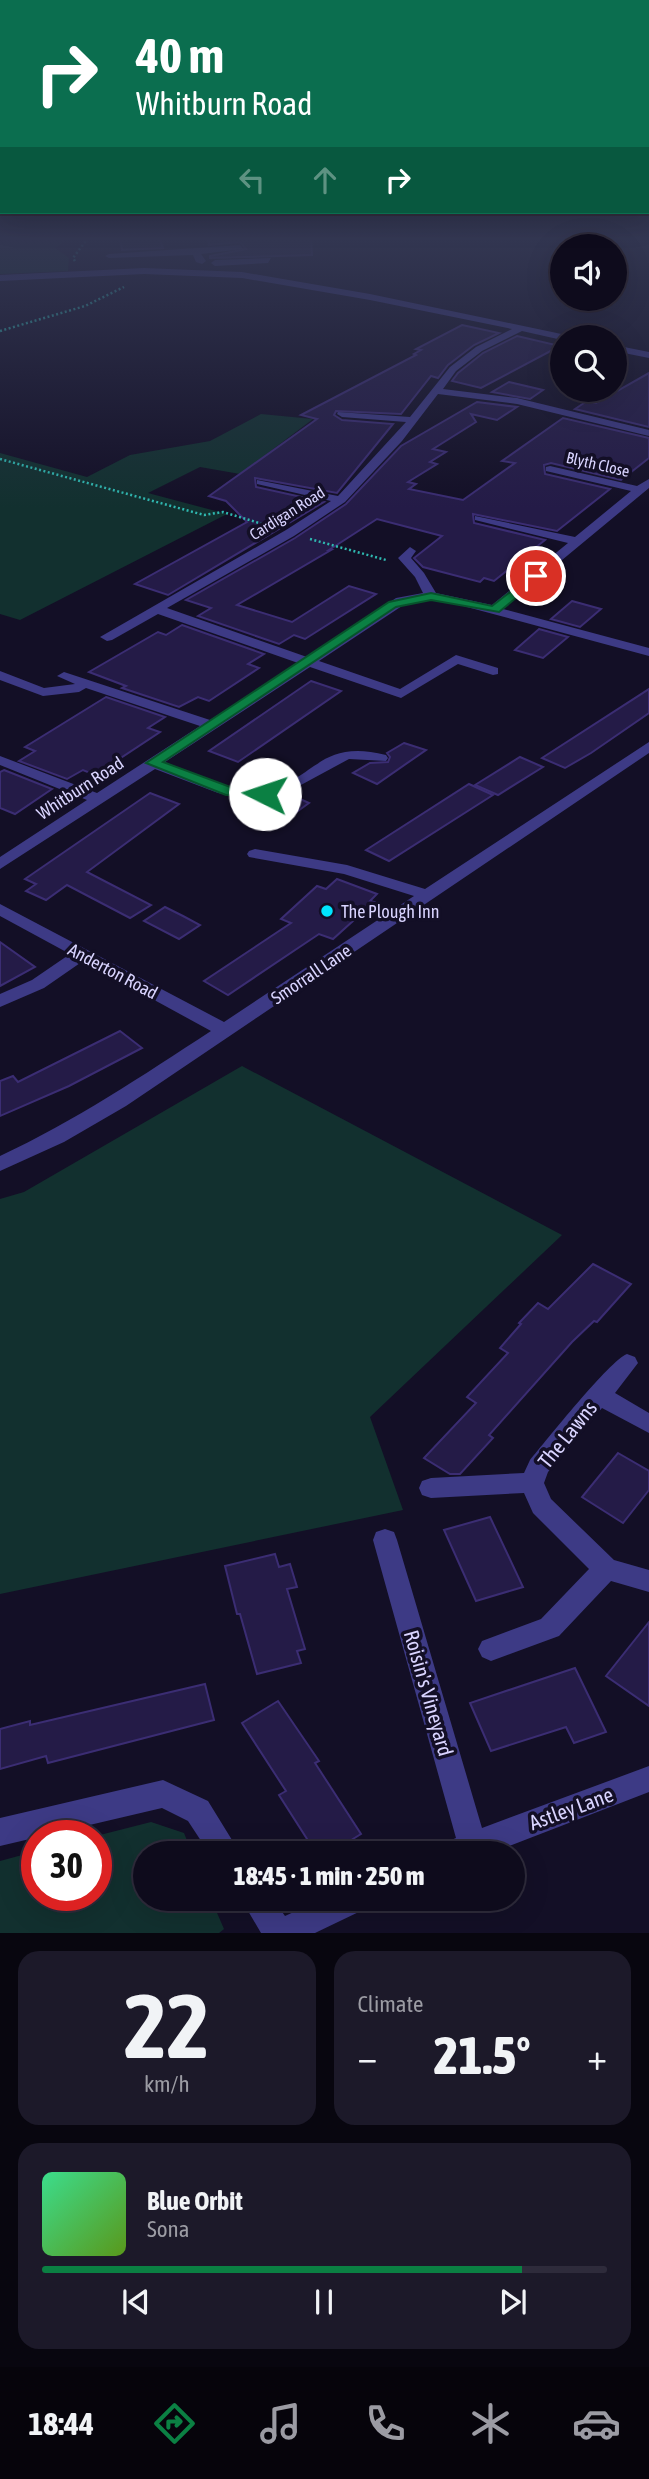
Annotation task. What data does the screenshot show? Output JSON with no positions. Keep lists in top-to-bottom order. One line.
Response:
{"streets":{"street":["Blyth Close","Cardigan Road","Whitburn Road","Anderton Road","Smorrall Lane","The Lawns","Roisin's Vineyard","Astley Lane"]},"crossings":[["Anderton Road","Smorrall Lane"]],"places":["The Plough Inn"],"page":{"turn":["40 m","Whitburn Road"],"limit":"30","trip":"18:45 · 1 min · 250 m","tile":[["22","km/h"],"Climate"],"heat":["−","21.5°","+"],"song":["Blue Orbit","Sona"],"tabs":"18:44"}}
